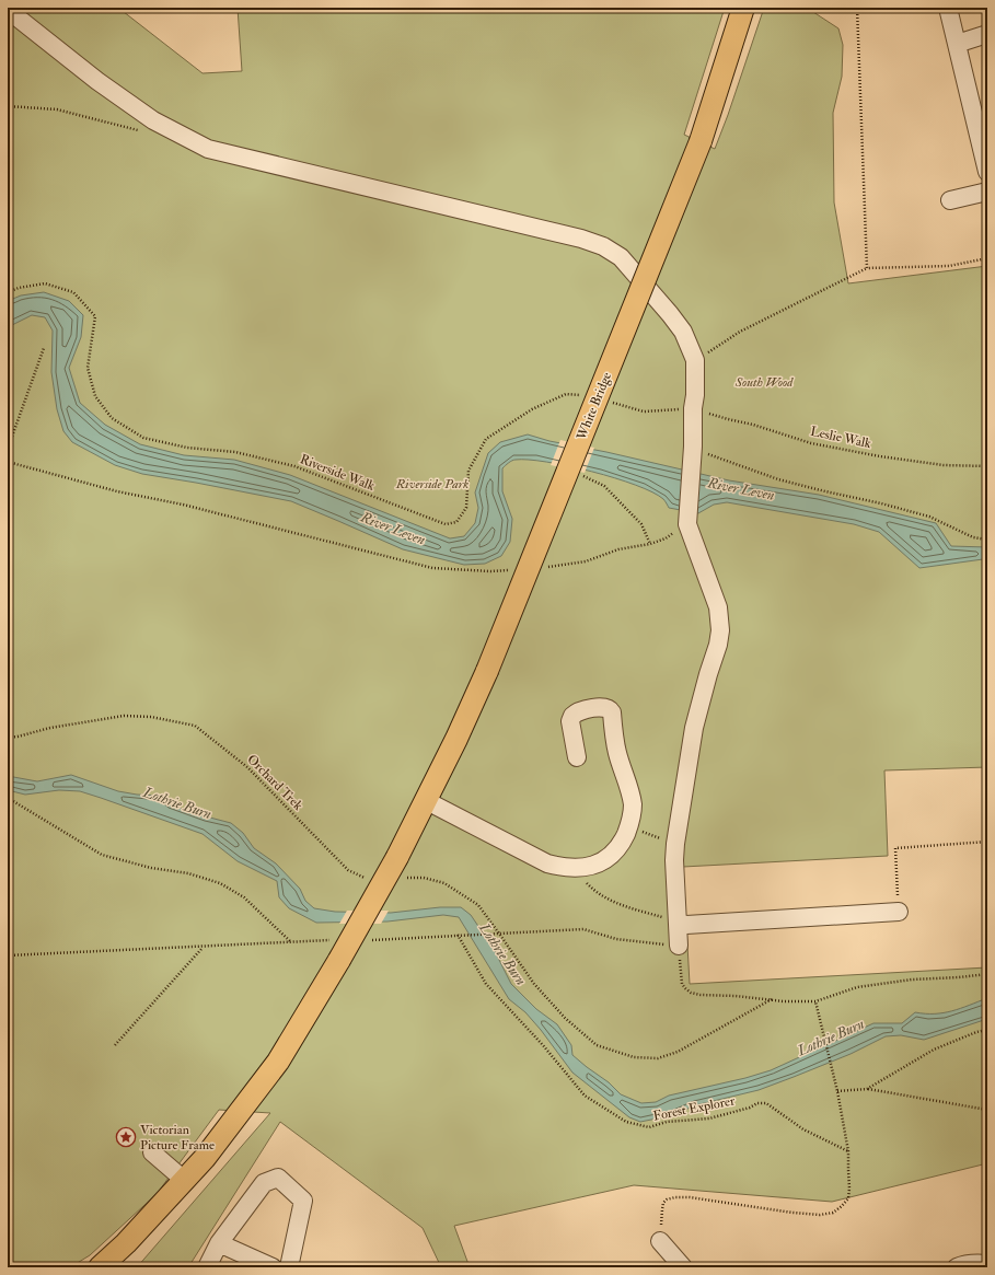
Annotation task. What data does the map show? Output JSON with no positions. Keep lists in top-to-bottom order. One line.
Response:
{"streets":{"main road":["White Bridge"],"path":["Leslie Walk","Riverside Walk","Orchard Trek","Forest Explorer"]},"water":["River Leven","Lothrie Burn"],"parks":["South Wood","Riverside Park"],"places":{"place":["Victorian Picture Frame"]}}
